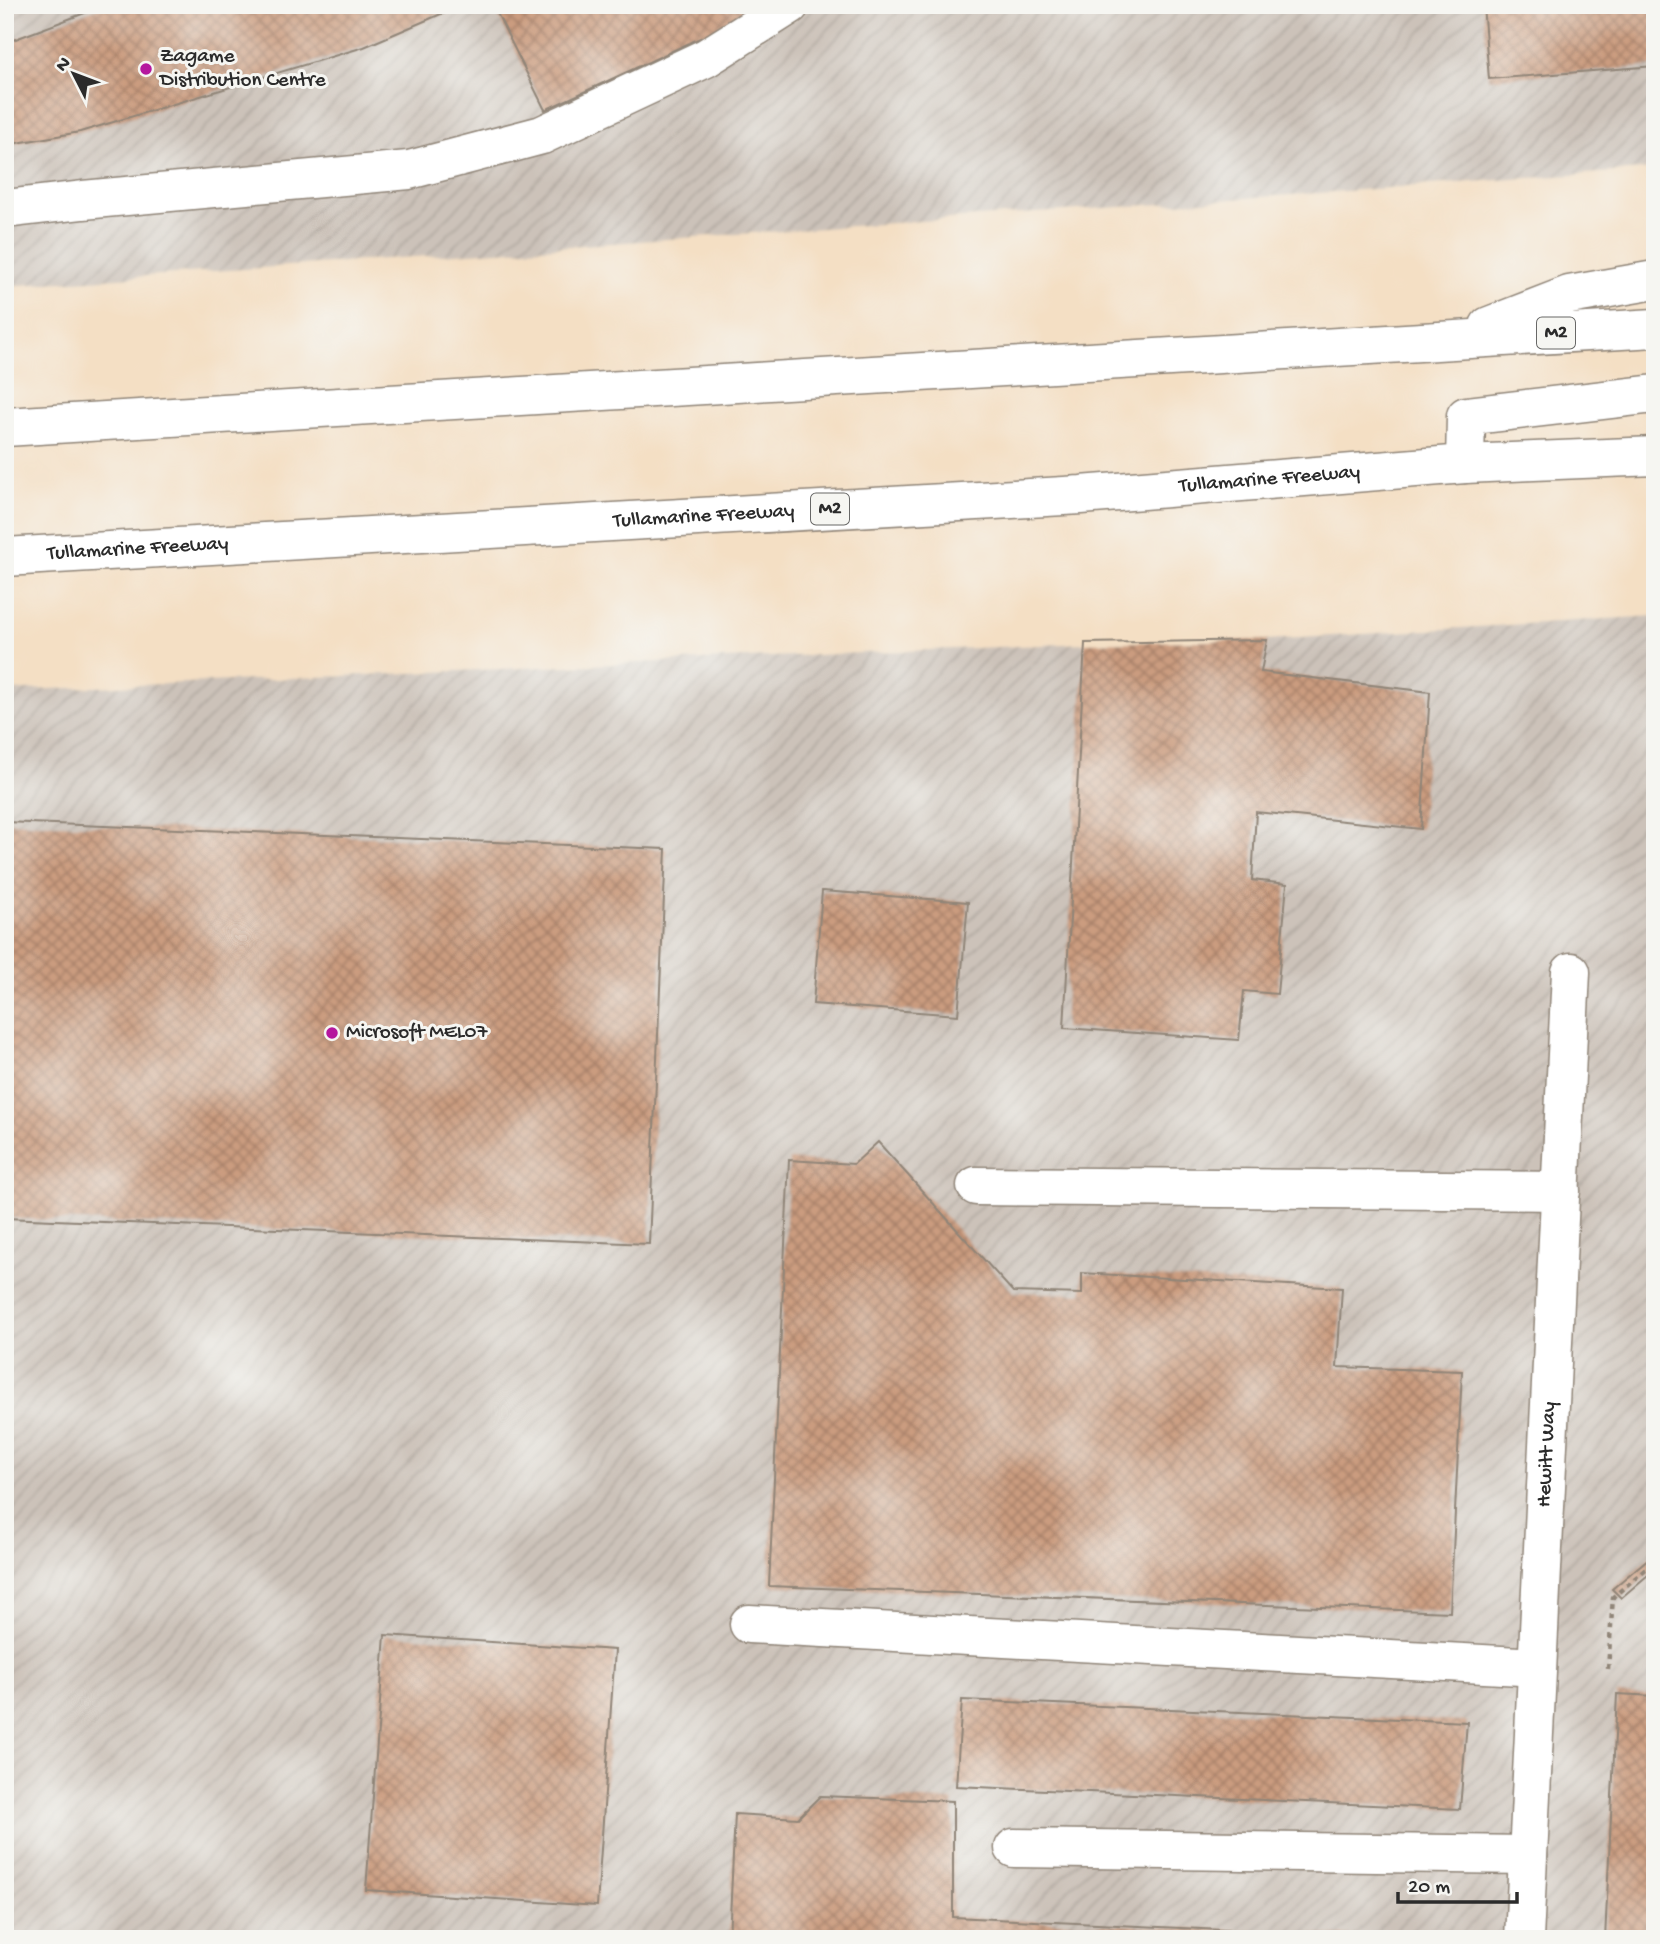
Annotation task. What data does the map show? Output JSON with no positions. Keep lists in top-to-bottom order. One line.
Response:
{"streets":{"main road":["M2","Tullamarine Freeway","Hewitt Way"]},"places":["Zagame Distribution Centre","Microsoft MEL07"],"scale_bar":"20 m","north":"top left"}
